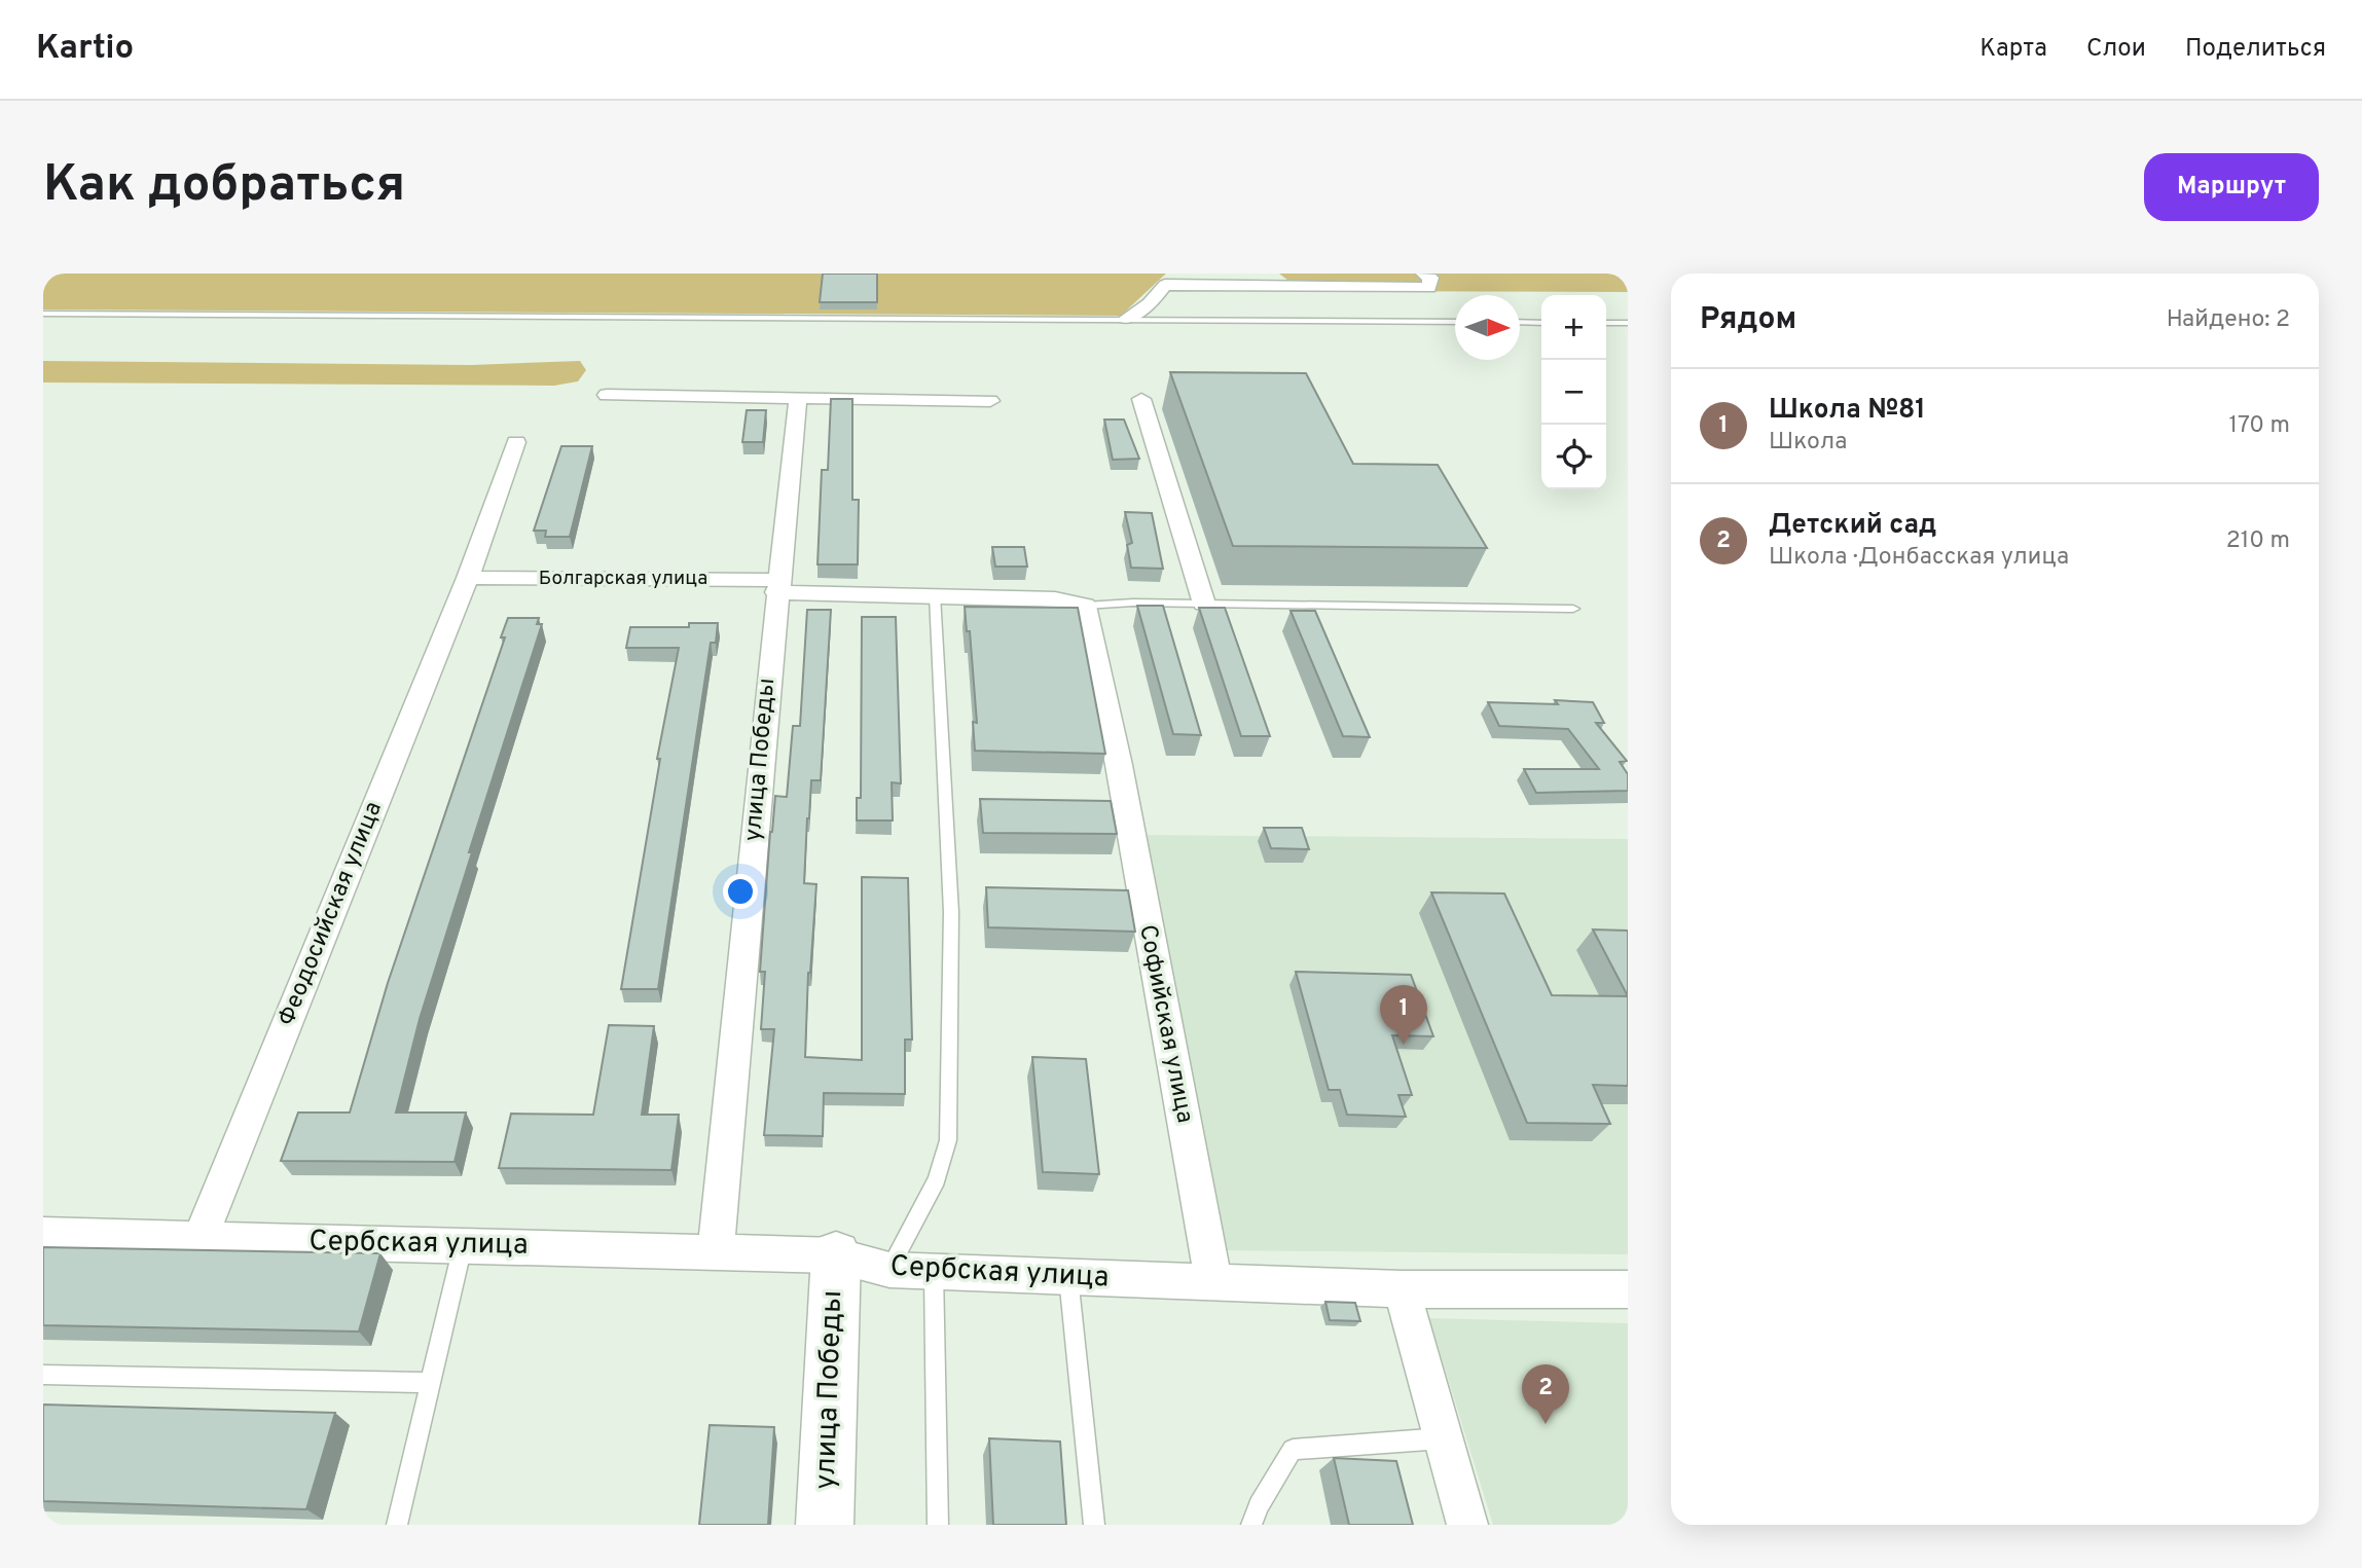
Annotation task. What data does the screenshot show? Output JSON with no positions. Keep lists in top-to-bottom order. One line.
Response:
{"streets":{"street":["Болгарская улица","улица Победы","Феодосийская улица","Софийская улица","Сербская улица"]},"crossings":[["Болгарская улица","улица Победы"],["Болгарская улица","Феодосийская улица"],["Болгарская улица","Софийская улица"],["улица Победы","Сербская улица"],["Феодосийская улица","Сербская улица"],["Софийская улица","Сербская улица"]],"north":"right","page":{"header":"Kartio","nav":["Карта","Слои","Поделиться"],"buttons":"Маршрут","title":"Как добраться","heading":["Рядом","Найдено: 2"],"map_buttons":["+","−"],"list":[{"mark":"1","name":"Школа №81","note":"Школа","value":"170 m"},{"mark":"2","name":"Детский сад","note":"Школа · Донбасская улица","value":"210 m"}],"pins":["1","2"]}}
